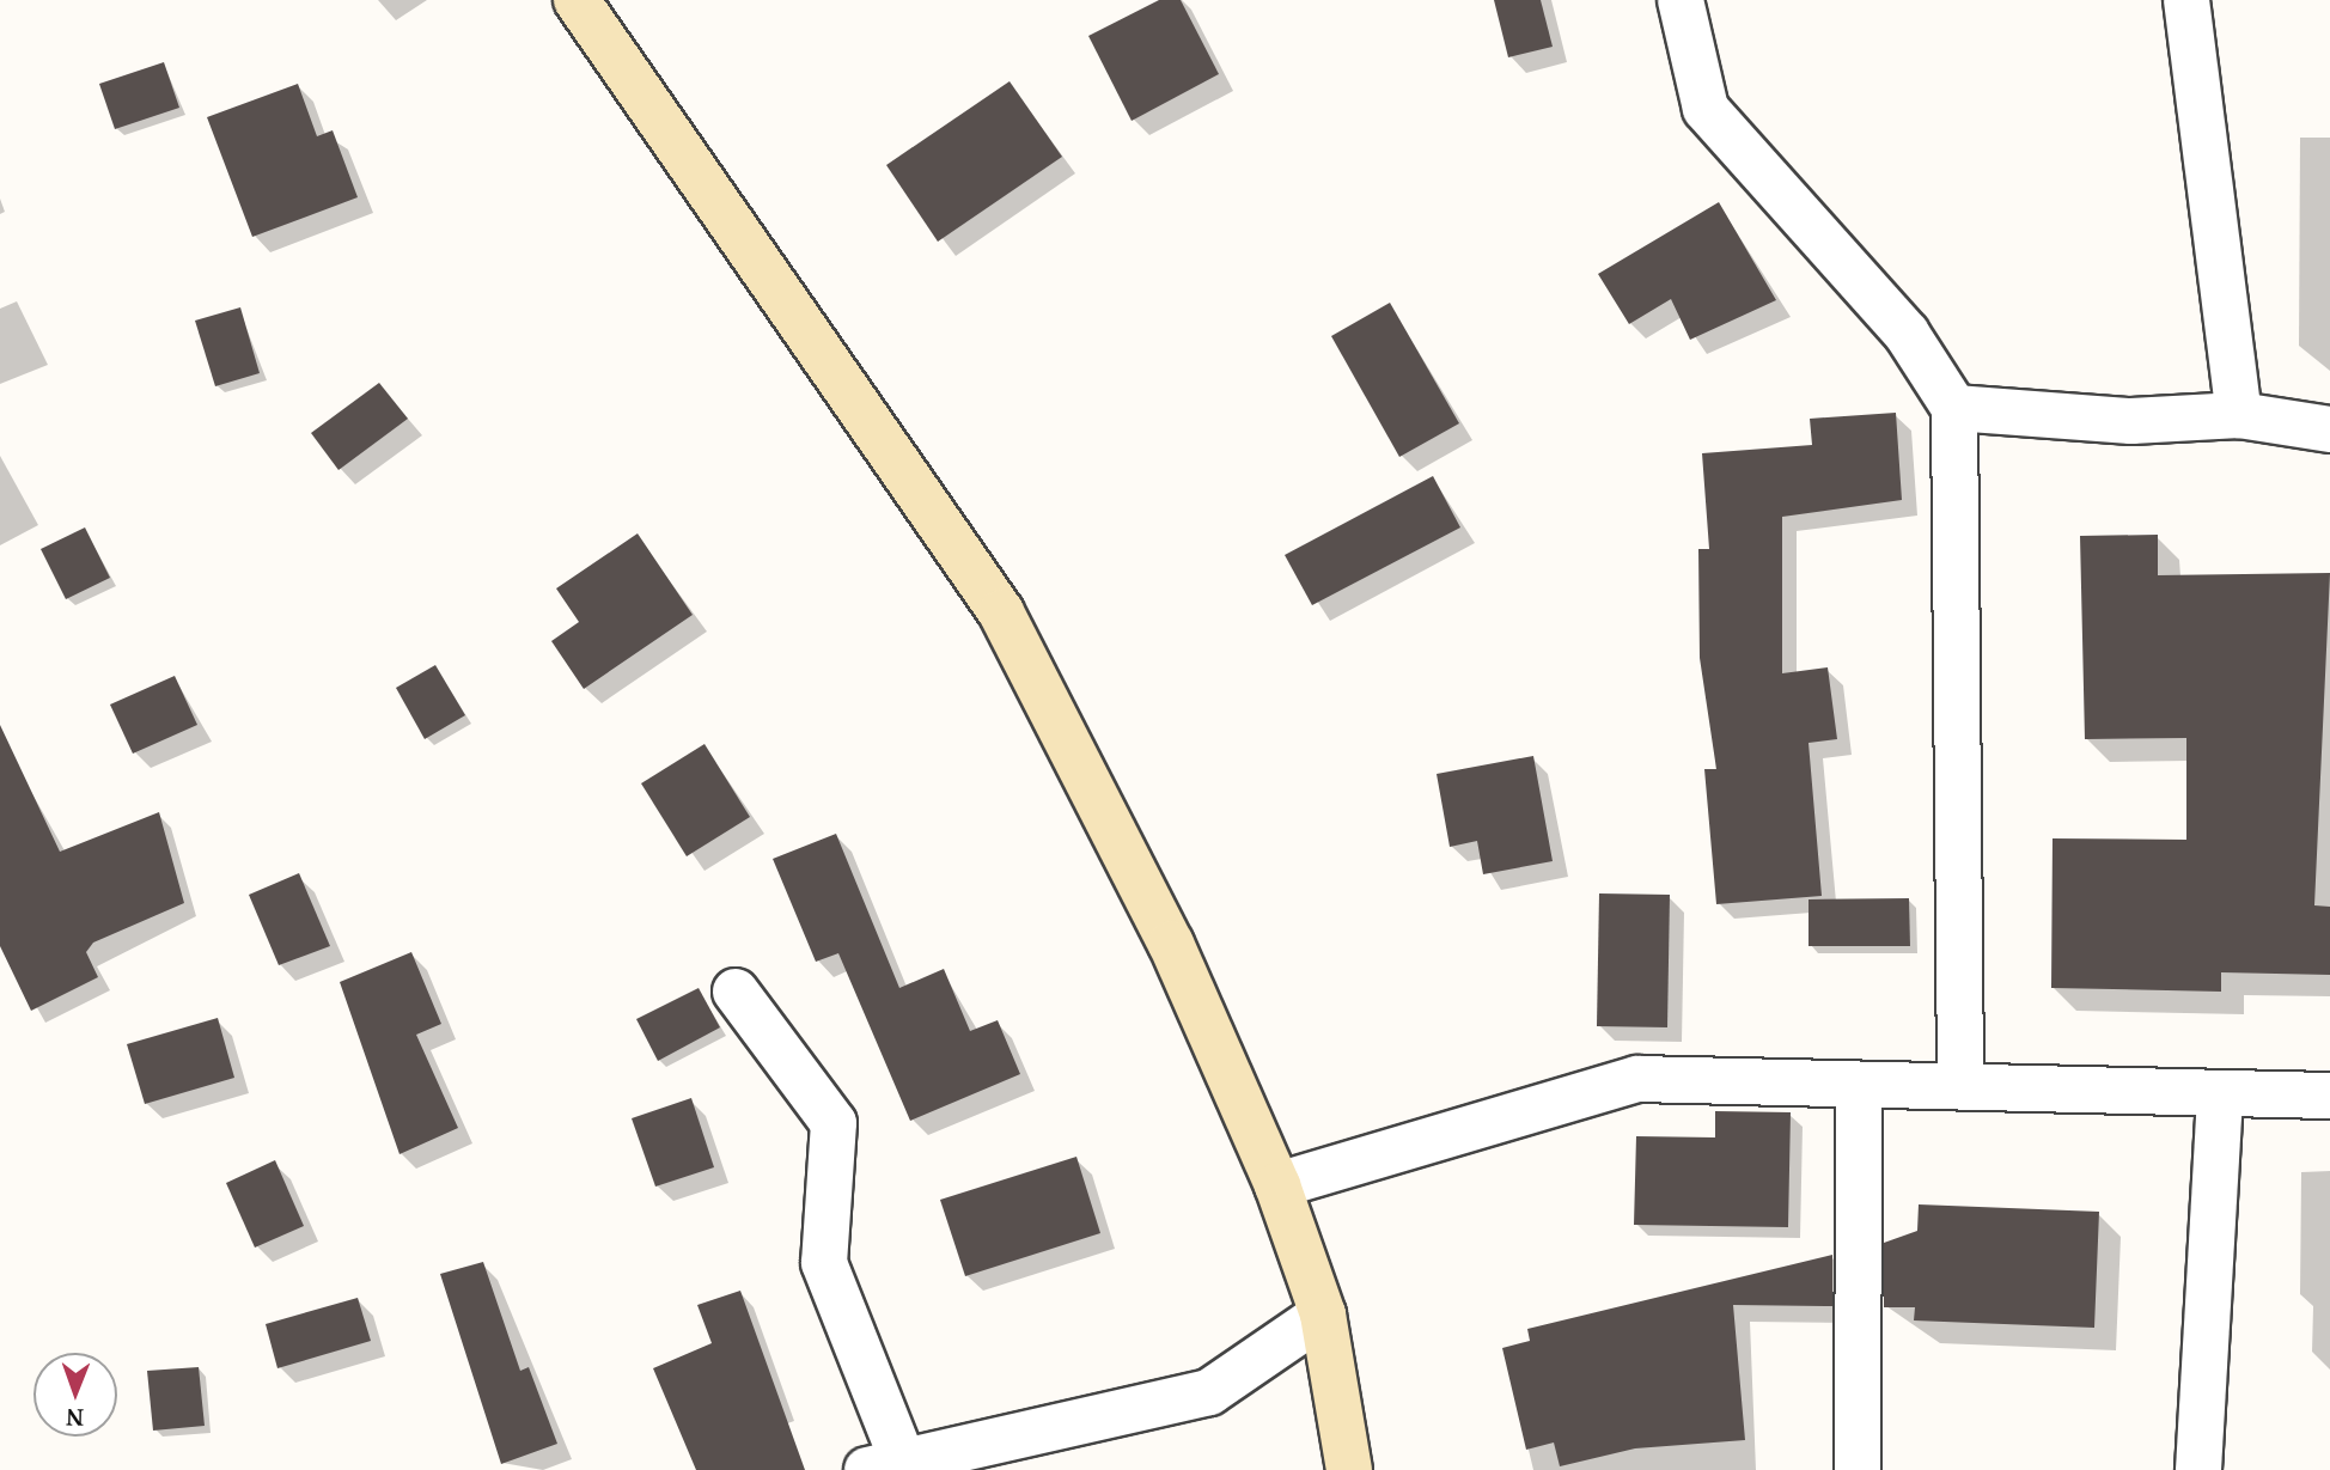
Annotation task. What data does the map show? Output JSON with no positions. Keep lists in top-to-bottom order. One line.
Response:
{"north":"bottom"}
